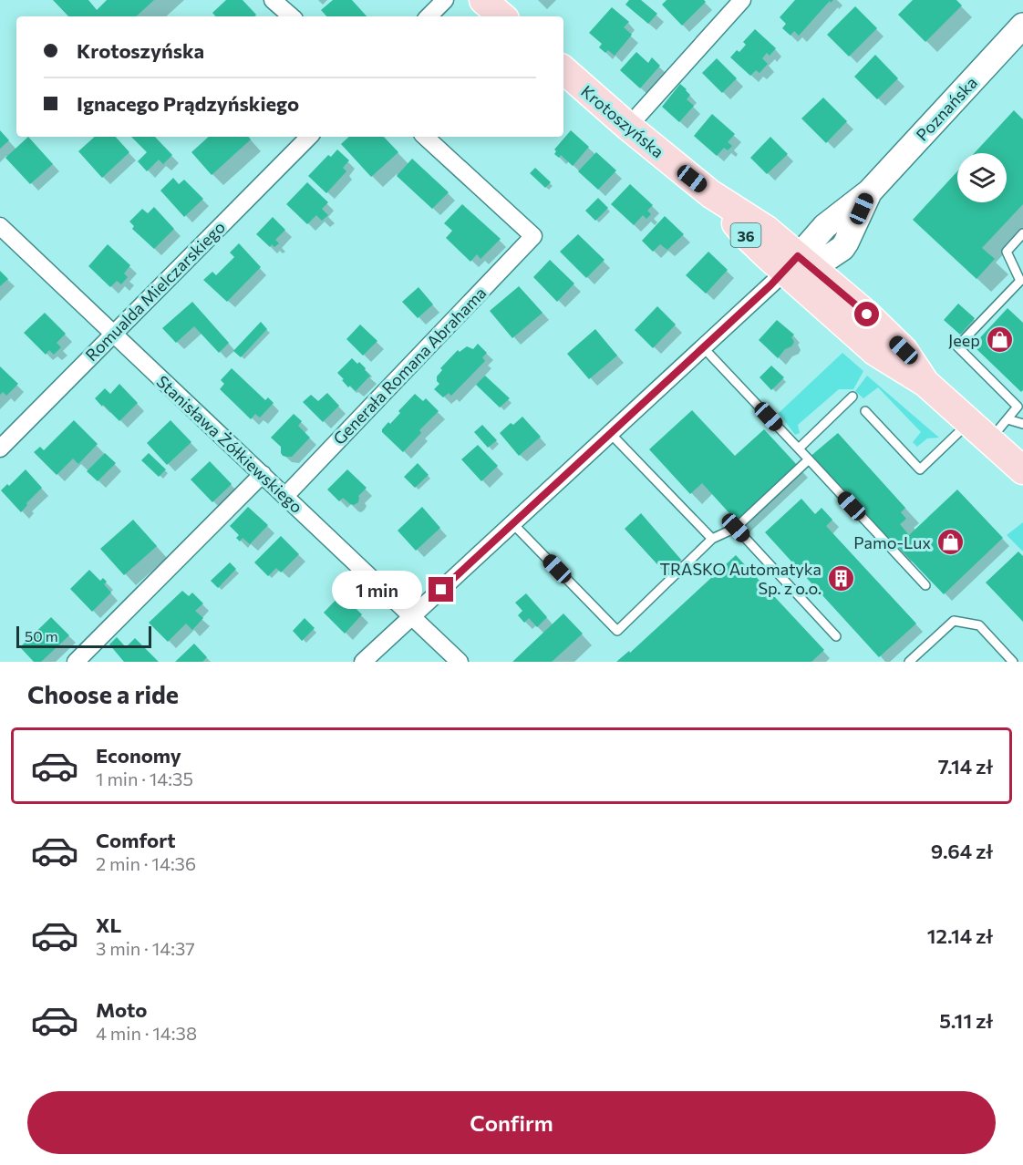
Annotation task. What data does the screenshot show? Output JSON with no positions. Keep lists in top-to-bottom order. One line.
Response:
{"streets":{"main road":["Poznańska","Krotoszyńska","36"],"street":["Romualda Mielczarskiego","Generała Romana Abrahama","Stanisława Żółkiewskiego"]},"crossings":[["Poznańska","Krotoszyńska"],["Romualda Mielczarskiego","Stanisława Żółkiewskiego"],["Generała Romana Abrahama","Stanisława Żółkiewskiego"]],"places":{"shop":["Jeep","Pamo-Lux"],"building":["TRASKO Automatyka Sp. z o.o."]},"scale_bar":"50 m","page":{"banner":["Krotoszyńska","Ignacego Prądzyńskiego"],"bubble":"1 min","scale":"50 m","heading":"Choose a ride","list":[{"name":"Economy","note":"1 min · 14:35","value":"7.14 zł"},{"name":"Comfort","note":"2 min · 14:36","value":"9.64 zł"},{"name":"XL","note":"3 min · 14:37","value":"12.14 zł"},{"name":"Moto","note":"4 min · 14:38","value":"5.11 zł"}],"buttons":"Confirm"}}
